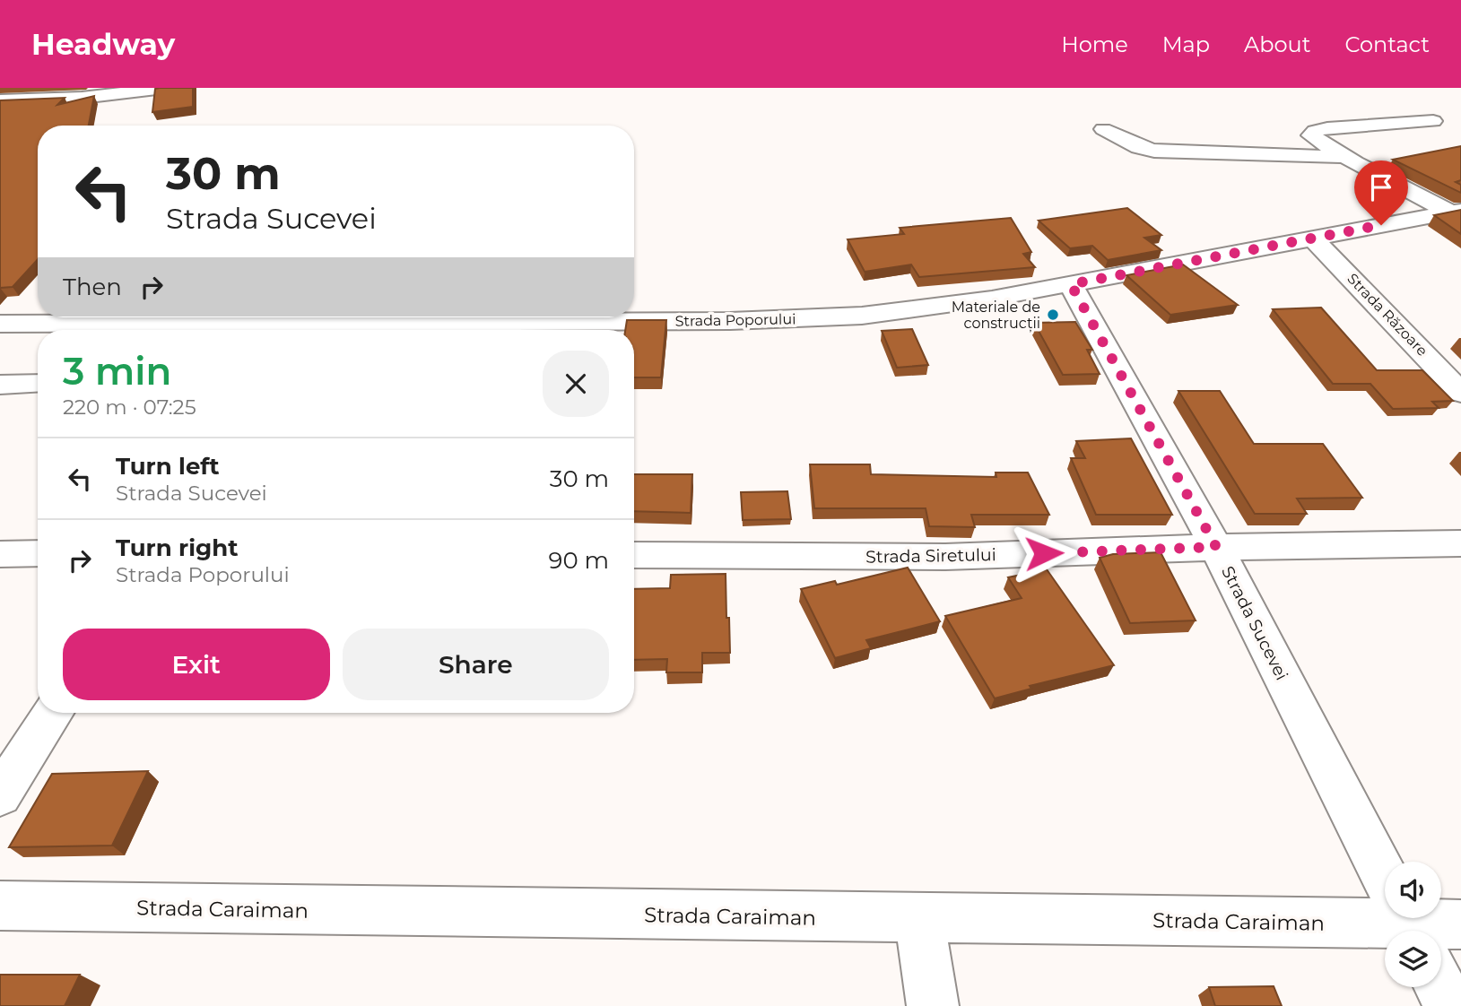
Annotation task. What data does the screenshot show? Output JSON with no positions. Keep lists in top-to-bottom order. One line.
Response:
{"streets":{"street":["Strada Răzoare","Strada Poporului","Strada Siretului","Strada Sucevei","Strada Caraiman"]},"crossings":[["Strada Răzoare","Strada Poporului"],["Strada Poporului","Strada Sucevei"],["Strada Siretului","Strada Sucevei"],["Strada Sucevei","Strada Caraiman"]],"places":["Materiale de construcții"],"page":{"header":"Headway","nav":["Home","Map","About","Contact"],"turn":["30 m","Strada Sucevei"],"then":"Then","heading":["3 min","220 m · 07:25"],"list":[{"name":"Turn left","note":"Strada Sucevei","value":"30 m"},{"name":"Turn right","note":"Strada Poporului","value":"90 m"}],"buttons":["Exit","Share"]}}
